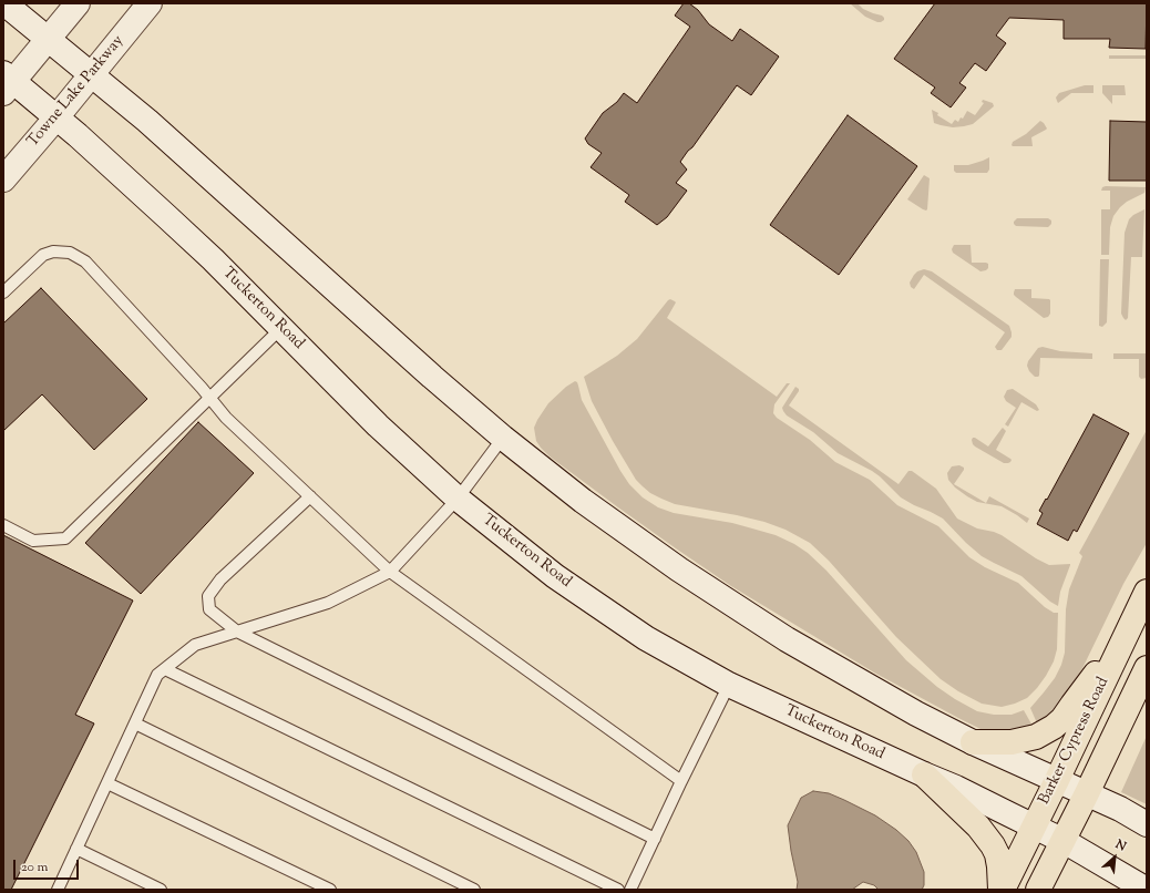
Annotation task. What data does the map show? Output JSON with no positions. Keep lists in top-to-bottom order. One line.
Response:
{"streets":{"main road":["Towne Lake Parkway","Tuckerton Road","Barker Cypress Road"]},"crossings":[["Towne Lake Parkway","Tuckerton Road"],["Tuckerton Road","Barker Cypress Road"]],"scale_bar":"20 m","north":"top right"}
